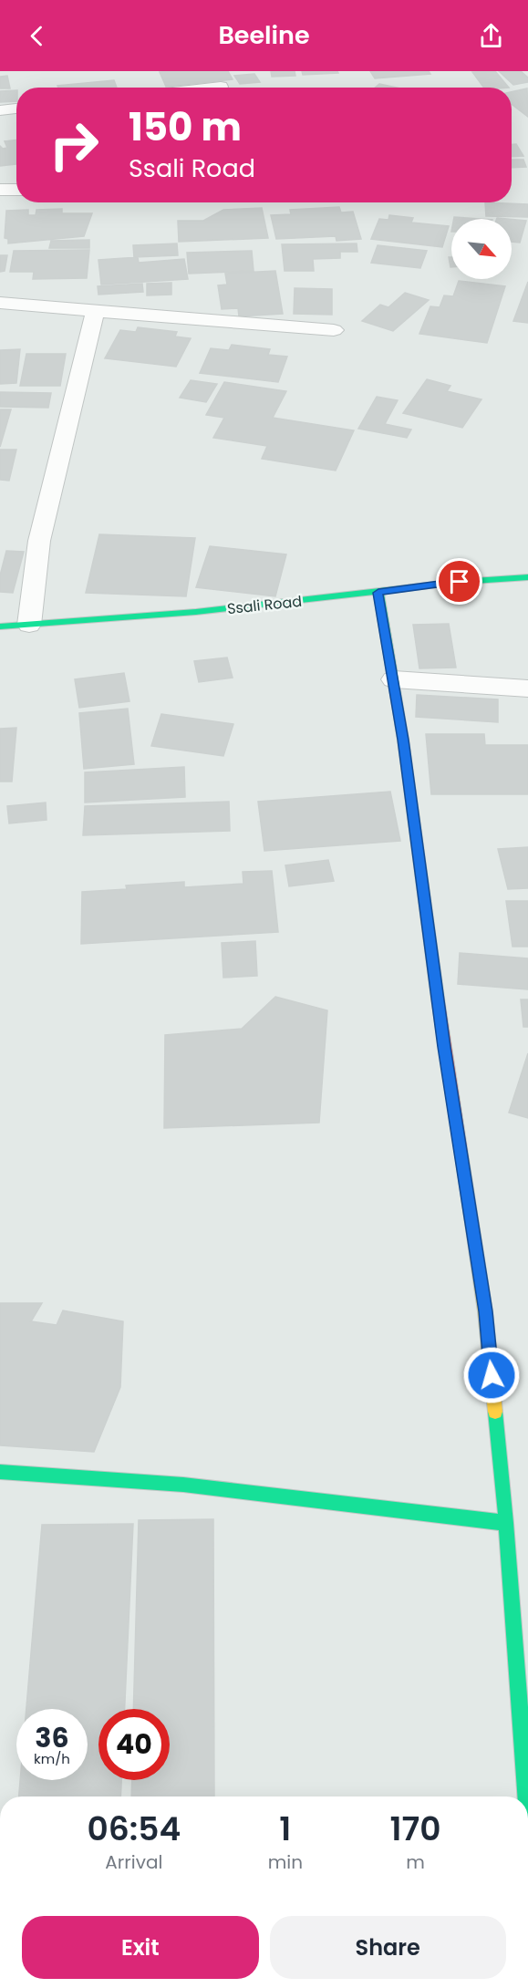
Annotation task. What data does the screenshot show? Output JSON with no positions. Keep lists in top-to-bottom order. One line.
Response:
{"streets":{"street":["Ssali Road"]},"north":"bottom right","page":{"header":"Beeline","turn":["150 m","Ssali Road"],"speed":"36 km/h","limit":"40","eta":["06:54","Arrival","1","min","170","m"],"buttons":["Exit","Share"]}}
